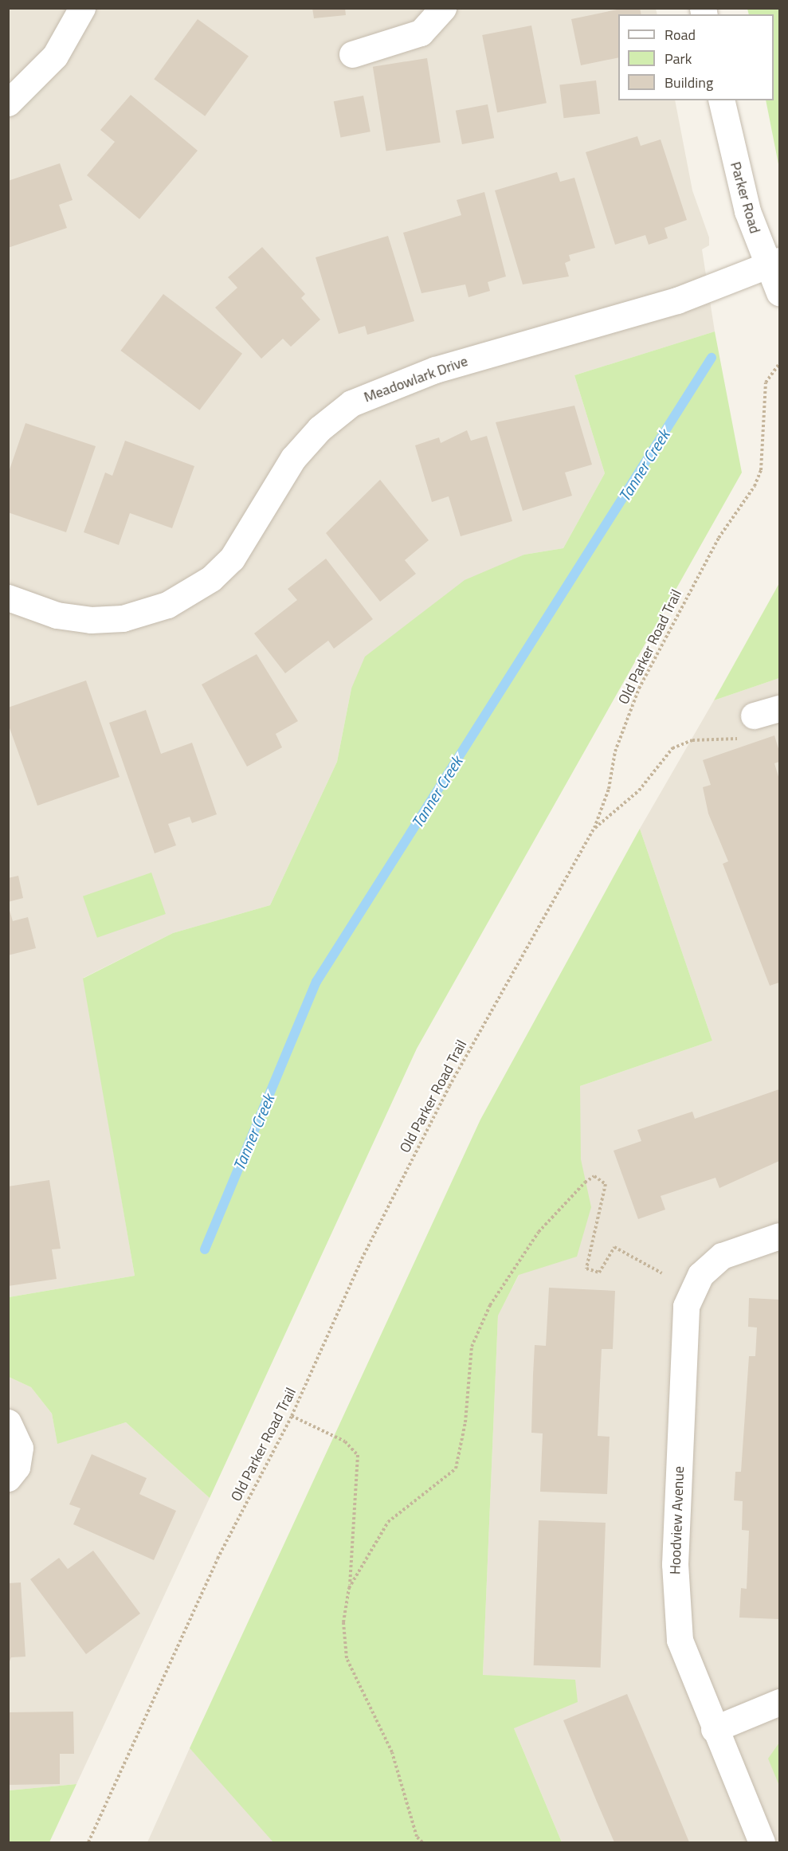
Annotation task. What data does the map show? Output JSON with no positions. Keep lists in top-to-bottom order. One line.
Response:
{"streets":{"street":["Parker Road","Meadowlark Drive","Hoodview Avenue"],"path":["Old Parker Road Trail"]},"crossings":[["Parker Road","Meadowlark Drive"]],"water":["Tanner Creek"],"legend":["Road","Park","Building"]}
